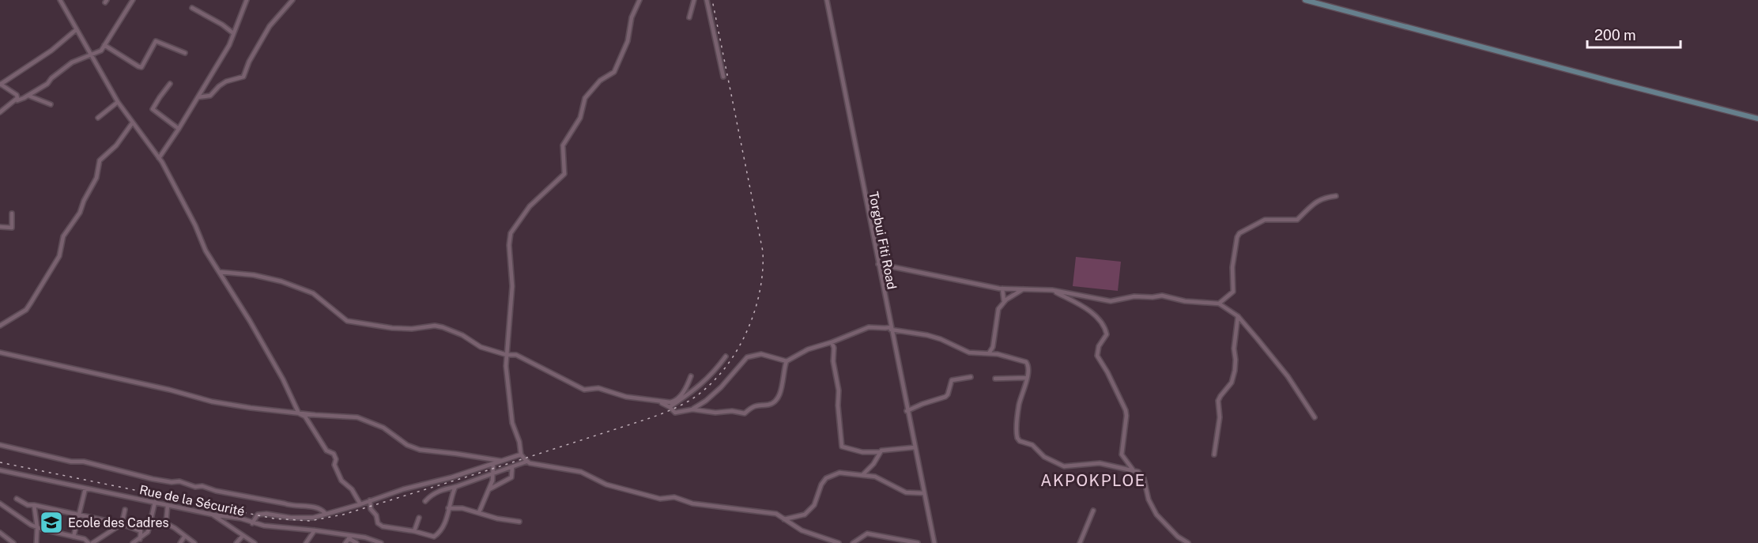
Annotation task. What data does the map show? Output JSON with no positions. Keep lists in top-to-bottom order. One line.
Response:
{"streets":{"street":["Torgbui Fiti Road","Rue de la Sécurité"]},"districts":["AKPOKPLOE"],"places":{"school or university":["Ecole des Cadres"]},"scale_bar":"200 m"}
